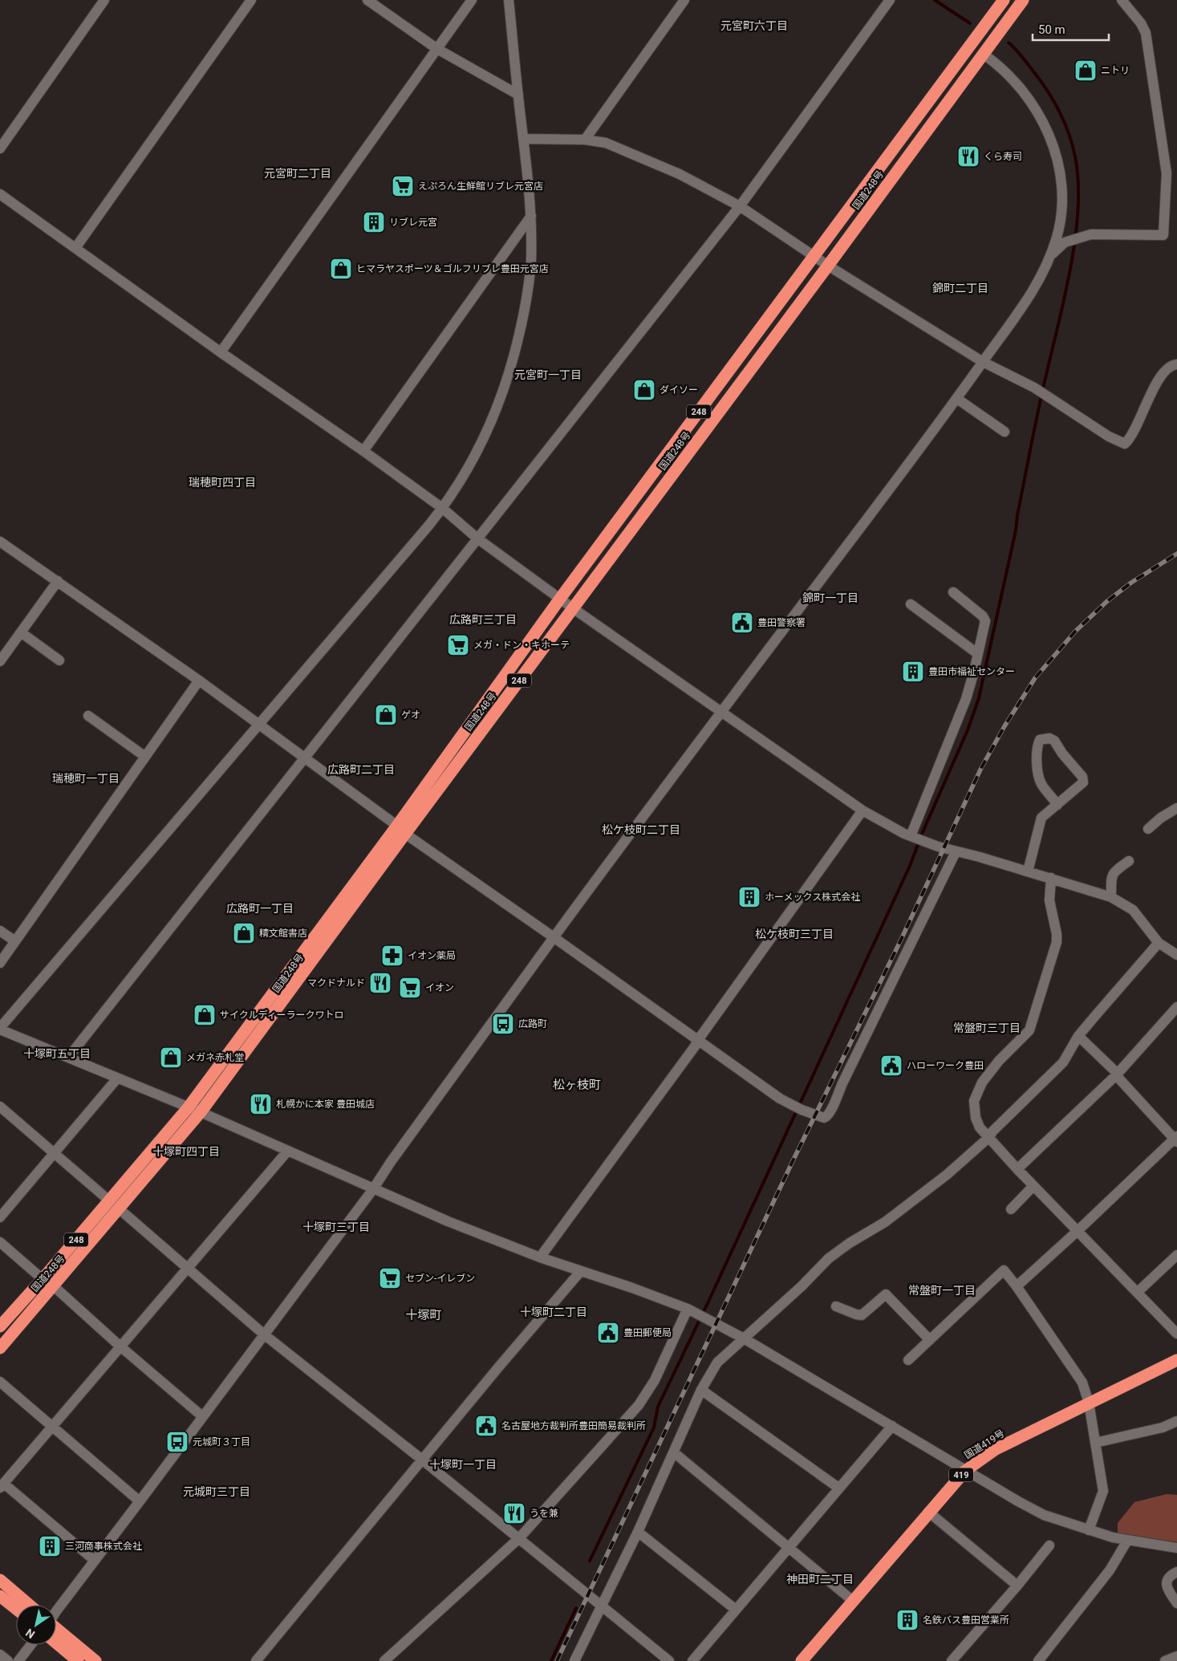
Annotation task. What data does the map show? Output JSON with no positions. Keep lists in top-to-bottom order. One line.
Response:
{"streets":{"highway":["国道248号","248","国道419号","419"]},"districts":["元宮町六丁目","元宮町二丁目","錦町二丁目","元宮町一丁目","瑞穂町四丁目","錦町一丁目","広路町三丁目","広路町二丁目","瑞穂町一丁目","松ケ枝町二丁目","広路町一丁目","松ケ枝町三丁目","常盤町三丁目","十塚町五丁目","松ヶ枝町","十塚町四丁目","十塚町三丁目","常盤町一丁目","十塚町二丁目","十塚町","十塚町一丁目","元城町三丁目","神田町二丁目"],"places":{"shop":["ニトリ","ヒマラヤスポーツ＆ゴルフリブレ豊田元宮店","ダイソー","ゲオ","精文館書店","サイクルディーラークワトロ","メガネ赤札堂"],"restaurant":["くら寿司","マクドナルド","札幌かに本家 豊田城店","うを兼"],"supermarket":["えぷろん生鮮館リブレ元宮店","メガ・ドン・キホーテ","イオン","セブン-イレブン"],"building":["リブレ元宮","豊田市福祉センター","ホーメックス株式会社","三河商事株式会社","名鉄バス豊田営業所"],"public building":["豊田警察署","ハローワーク豊田","豊田郵便局","名古屋地方裁判所豊田簡易裁判所"],"pharmacy":["イオン薬局"],"bus stop":["広路町","元城町３丁目"]},"scale_bar":"50 m","north":"bottom left"}
